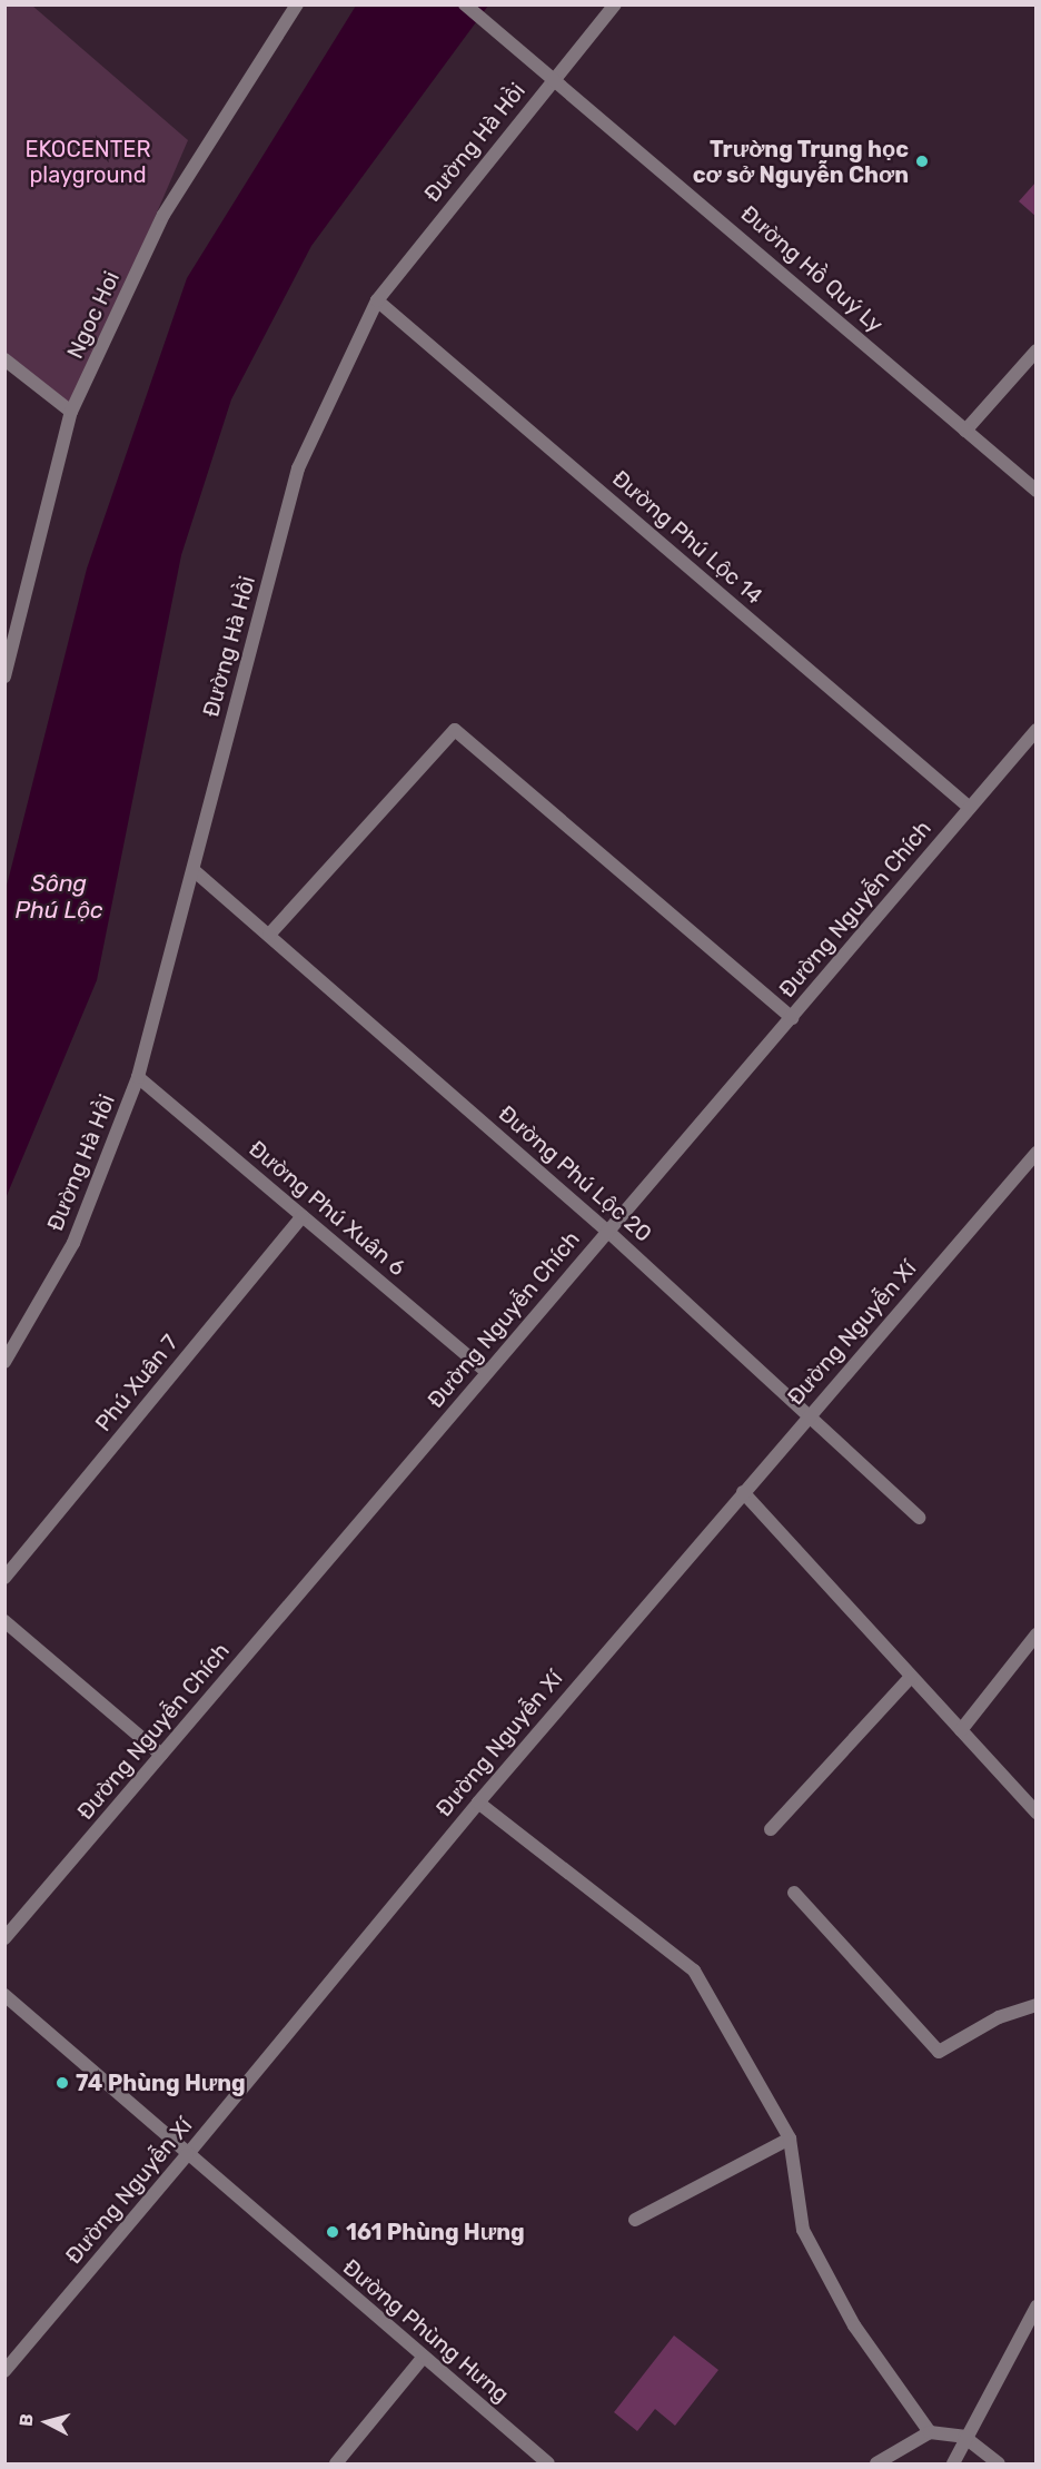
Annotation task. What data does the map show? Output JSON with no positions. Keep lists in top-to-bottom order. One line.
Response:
{"streets":{"street":["Đường Hà Hồi","Đường Hồ Quý Ly","Ngoc Hoi","Đường Phú Lộc 14","Đường Nguyễn Chích","Đường Phú Lộc 20","Đường Phú Xuân 6","Đường Nguyễn Xí","Phú Xuân 7","Đường Phùng Hưng"]},"crossings":[["Đường Hà Hồi","Đường Hồ Quý Ly"],["Đường Hà Hồi","Đường Phú Lộc 14"],["Đường Hà Hồi","Đường Phú Lộc 20"],["Đường Hà Hồi","Đường Phú Xuân 6"],["Đường Phú Lộc 14","Đường Nguyễn Chích"],["Đường Nguyễn Chích","Đường Phú Lộc 20"],["Đường Nguyễn Chích","Đường Phú Xuân 6"],["Đường Phú Lộc 20","Đường Nguyễn Xí"],["Đường Phú Xuân 6","Phú Xuân 7"],["Đường Nguyễn Xí","Đường Phùng Hưng"]],"water":["Sông Phú Lộc"],"parks":["EKOCENTER playground"],"places":["Trường Trung học cơ sở Nguyễn Chơn","74 Phùng Hưng","161 Phùng Hưng"],"north":"left"}
